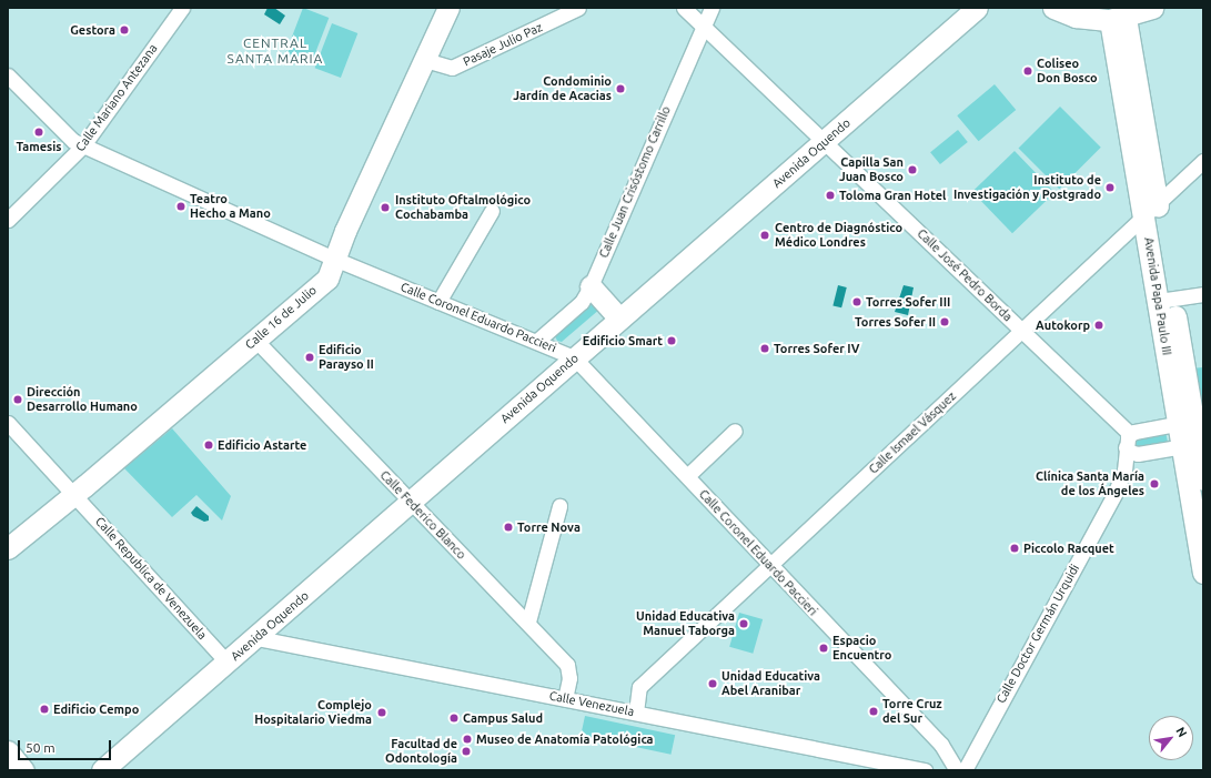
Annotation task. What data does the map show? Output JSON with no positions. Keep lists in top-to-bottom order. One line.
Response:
{"streets":{"main road":["Avenida Oquendo","Avenida Papa Paulo III","Calle 16 de Julio"],"street":["Pasaje Julio Paz","Calle Mariano Antezana","Calle Juan Crisóstomo Carrillo","Calle José Pedro Borda","Calle Coronel Eduardo Paccieri","Calle Ismael Vásquez","Calle Federico Blanco","Calle Republica de Venezuela","Calle Doctor Germán Urquidi","Calle Venezuela"]},"crossings":[["Pasaje Julio Paz","Calle 16 de Julio"],["Calle Mariano Antezana","Calle Coronel Eduardo Paccieri"],["Avenida Oquendo","Calle José Pedro Borda"],["Avenida Oquendo","Calle Coronel Eduardo Paccieri"],["Avenida Oquendo","Calle Federico Blanco"],["Avenida Oquendo","Calle Republica de Venezuela"],["Avenida Oquendo","Calle Venezuela"],["Calle Juan Crisóstomo Carrillo","Calle José Pedro Borda"],["Calle Juan Crisóstomo Carrillo","Calle Coronel Eduardo Paccieri"],["Calle José Pedro Borda","Calle Ismael Vásquez"],["Calle José Pedro Borda","Calle Doctor Germán Urquidi"],["Avenida Papa Paulo III","Calle Ismael Vásquez"],["Calle 16 de Julio","Calle Coronel Eduardo Paccieri"],["Calle 16 de Julio","Calle Federico Blanco"],["Calle 16 de Julio","Calle Republica de Venezuela"],["Calle Coronel Eduardo Paccieri","Calle Ismael Vásquez"],["Calle Ismael Vásquez","Calle Venezuela"],["Calle Federico Blanco","Calle Venezuela"]],"districts":["CENTRAL SANTA MARIA"],"places":["Gestora","Coliseo Don Bosco","Condominio Jardín de Acacias","Tamesis","Capilla San Juan Bosco","Instituto de Investigación y Postgrado","Toloma Gran Hotel","Teatro Hecho a Mano","Instituto Oftalmológico Cochabamba","Centro de Diagnóstico Médico Londres","Torres Sofer III","Torres Sofer II","Autokorp","Edificio Smart","Torres Sofer IV","Edificio Parayso II","Dirección Desarrollo Humano","Edificio Astarte","Clínica Santa María de los Ángeles","Torre Nova","Piccolo Racquet","Unidad Educativa Manuel Taborga","Espacio Encuentro","Unidad Educativa Abel Aranibar","Edificio Cempo","Torre Cruz del Sur","Complejo Hospitalario Viedma","Campus Salud","Museo de Anatomía Patológica","Facultad de Odontología"],"scale_bar":"50 m","north":"top right"}
